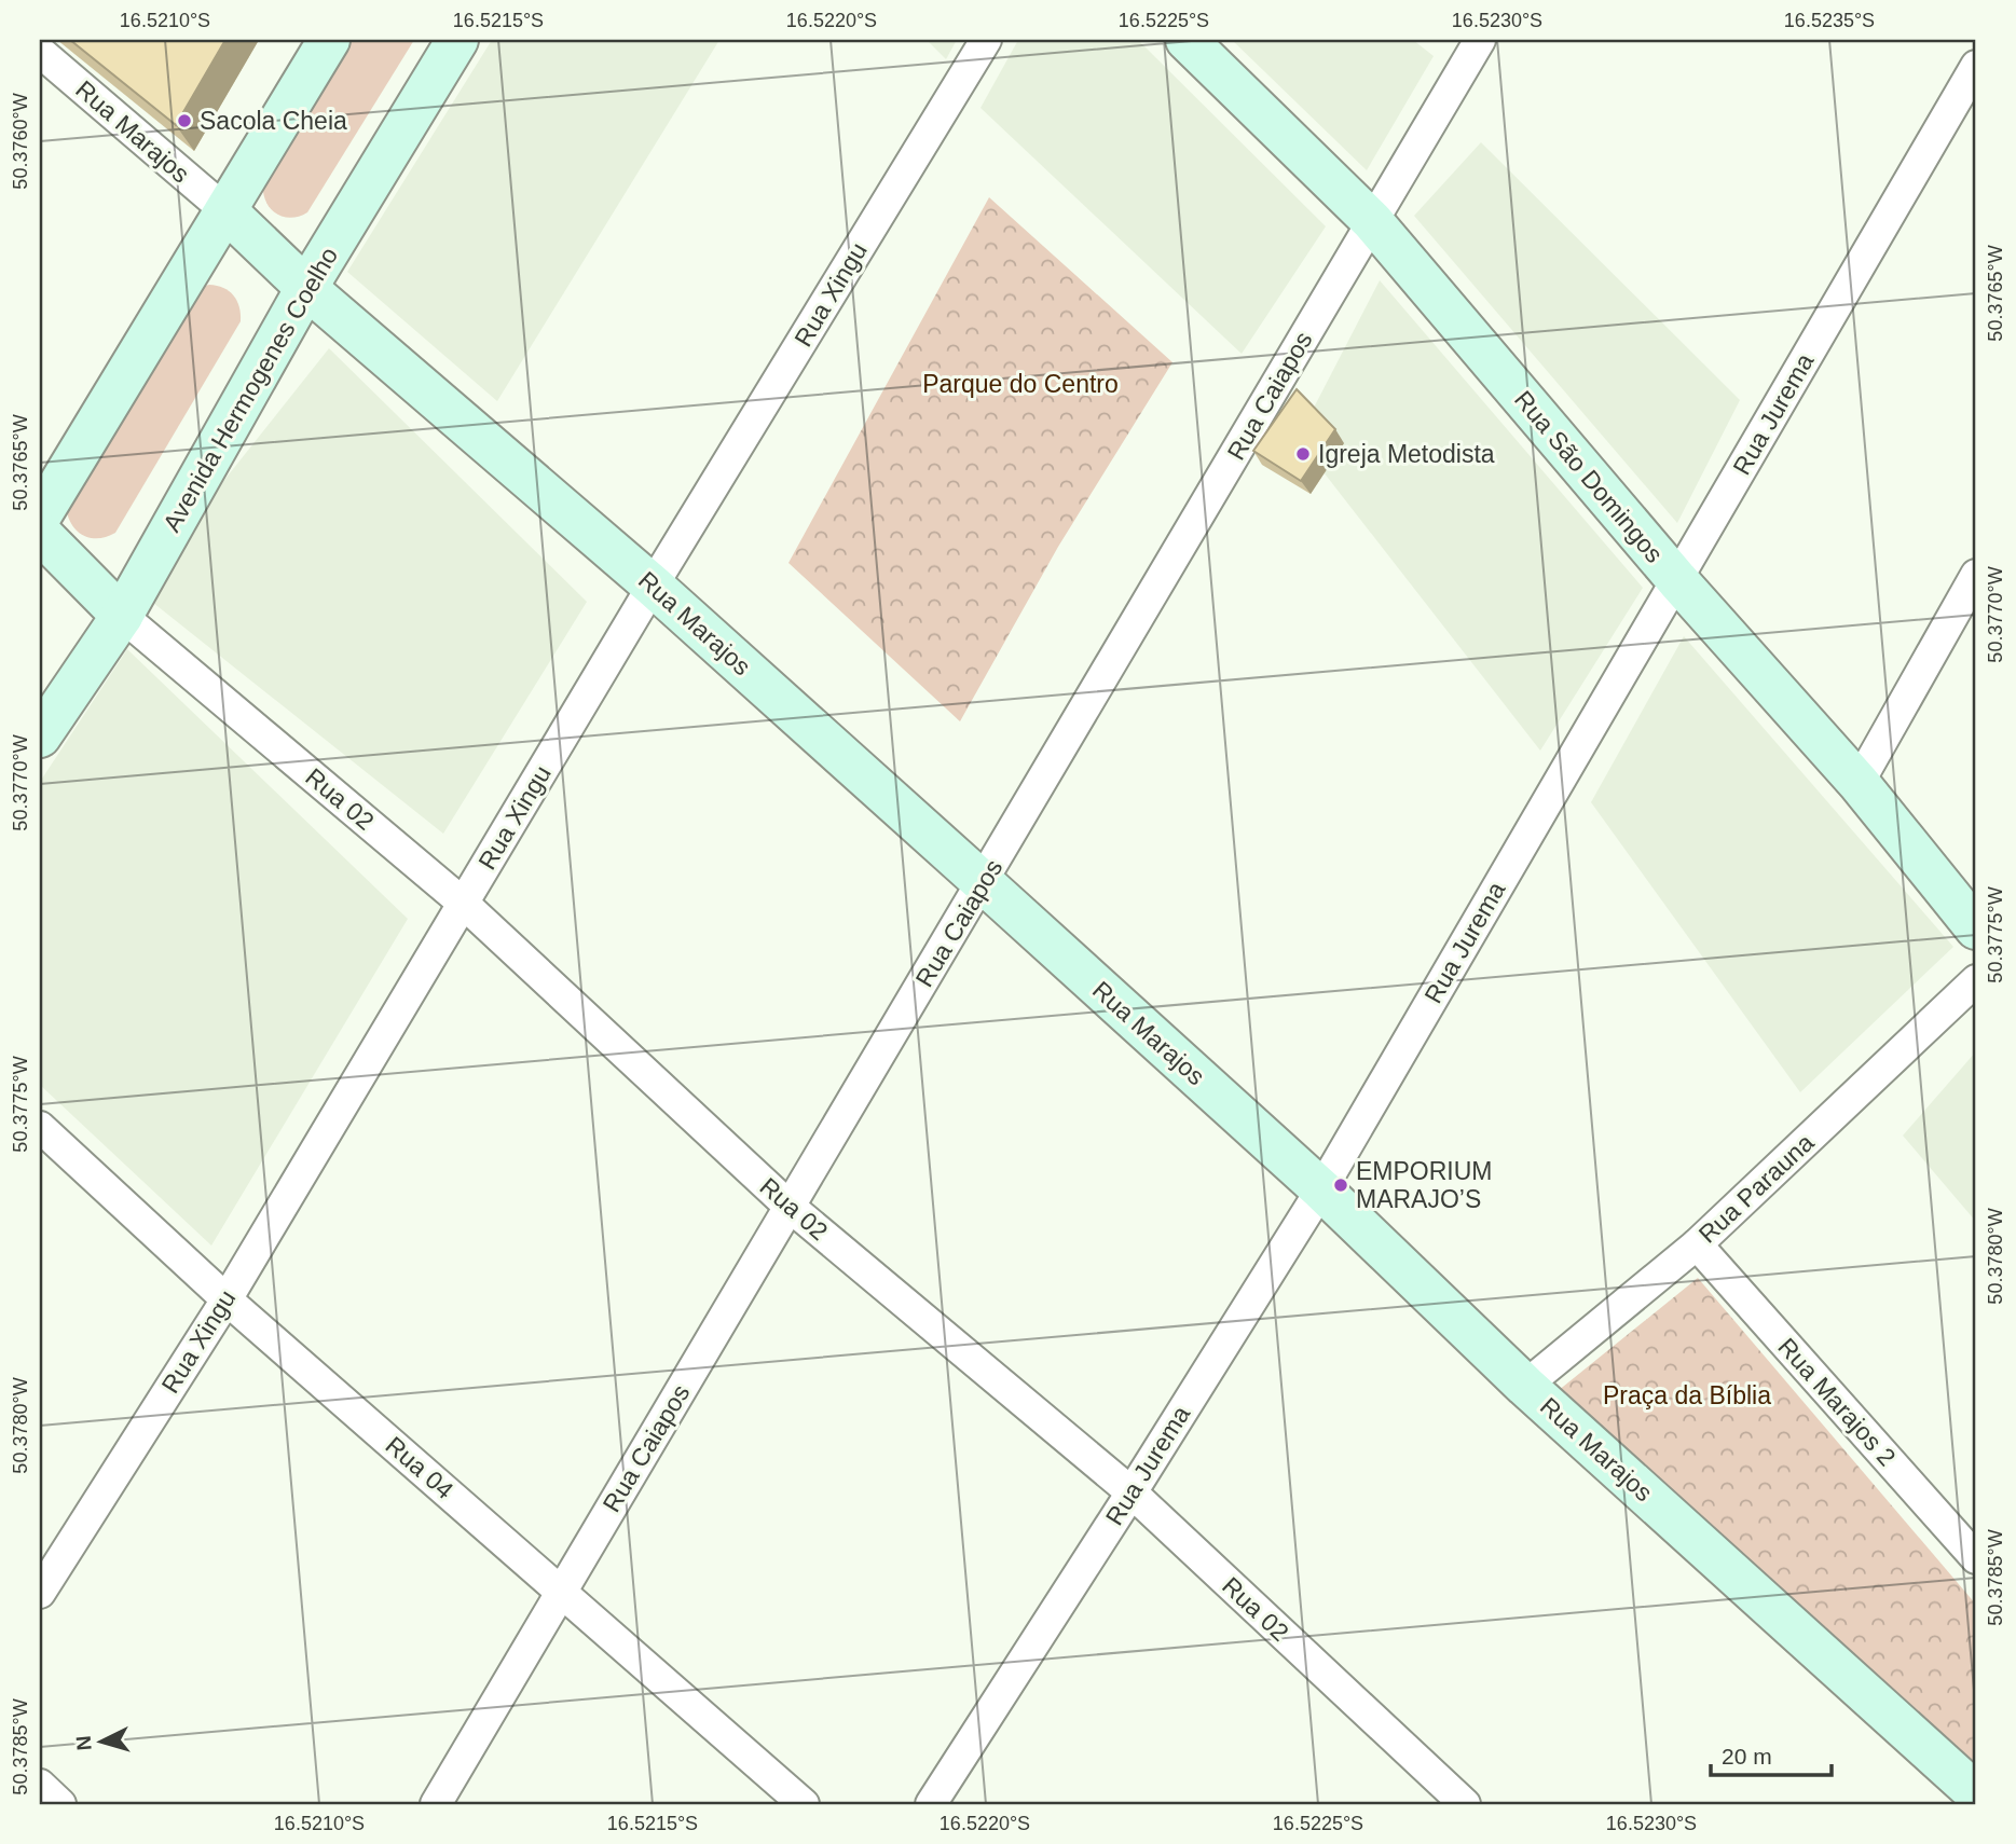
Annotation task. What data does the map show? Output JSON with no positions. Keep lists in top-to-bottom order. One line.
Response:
{"streets":{"street":["Rua Marajos","Rua Xingu","Avenida Hermogenes Coelho","Rua Caiapos","Rua Jurema","Rua São Domingos","Rua 02","Rua Parauna","Rua Marajos 2","Rua 04"]},"crossings":[["Rua Marajos","Rua Xingu"],["Rua Marajos","Avenida Hermogenes Coelho"],["Rua Marajos","Rua Caiapos"],["Rua Marajos","Rua Jurema"],["Rua Marajos","Rua Parauna"],["Rua Xingu","Rua 02"],["Rua Xingu","Rua 04"],["Avenida Hermogenes Coelho","Rua 02"],["Rua Caiapos","Rua São Domingos"],["Rua Caiapos","Rua 02"],["Rua Caiapos","Rua 04"],["Rua Jurema","Rua São Domingos"],["Rua Jurema","Rua 02"],["Rua Parauna","Rua Marajos 2"]],"parks":["Parque do Centro","Praça da Bíblia"],"places":["Sacola Cheia","Igreja Metodista","EMPORIUM MARAJO’S"],"scale_bar":"20 m","north":"left","coordinates":["16.5210°S","16.5215°S","16.5220°S","16.5225°S","16.5230°S","16.5235°S","50.3760°W","50.3765°W","50.3770°W","50.3775°W","50.3780°W","50.3785°W"]}
